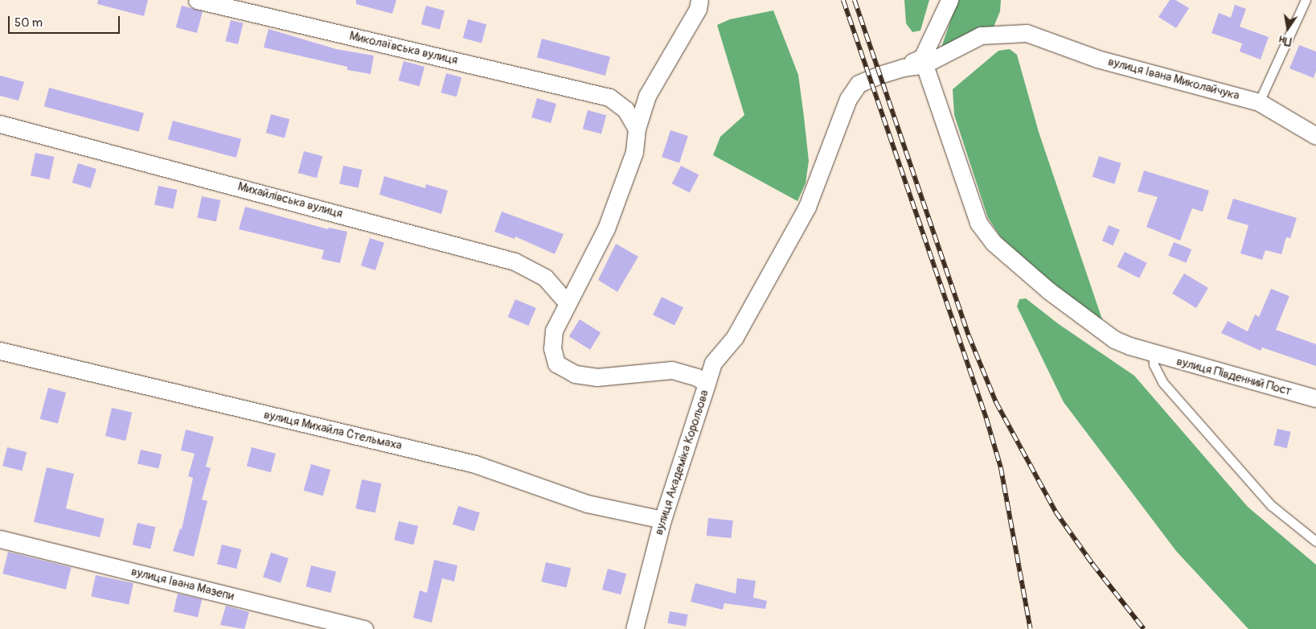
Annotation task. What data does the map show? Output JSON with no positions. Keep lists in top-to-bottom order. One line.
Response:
{"streets":{"street":["Миколаївська вулиця","вулиця Івана Миколайчука","Михайлівська вулиця","вулиця Південний Пост","вулиця Михайла Стельмаха","вулиця Академіка Корольова","вулиця Івана Мазепи"]},"crossings":[["Миколаївська вулиця","вулиця Академіка Корольова"],["вулиця Івана Миколайчука","вулиця Південний Пост"],["Михайлівська вулиця","вулиця Академіка Корольова"],["вулиця Михайла Стельмаха","вулиця Академіка Корольова"]],"scale_bar":"50 m","north":"bottom"}
